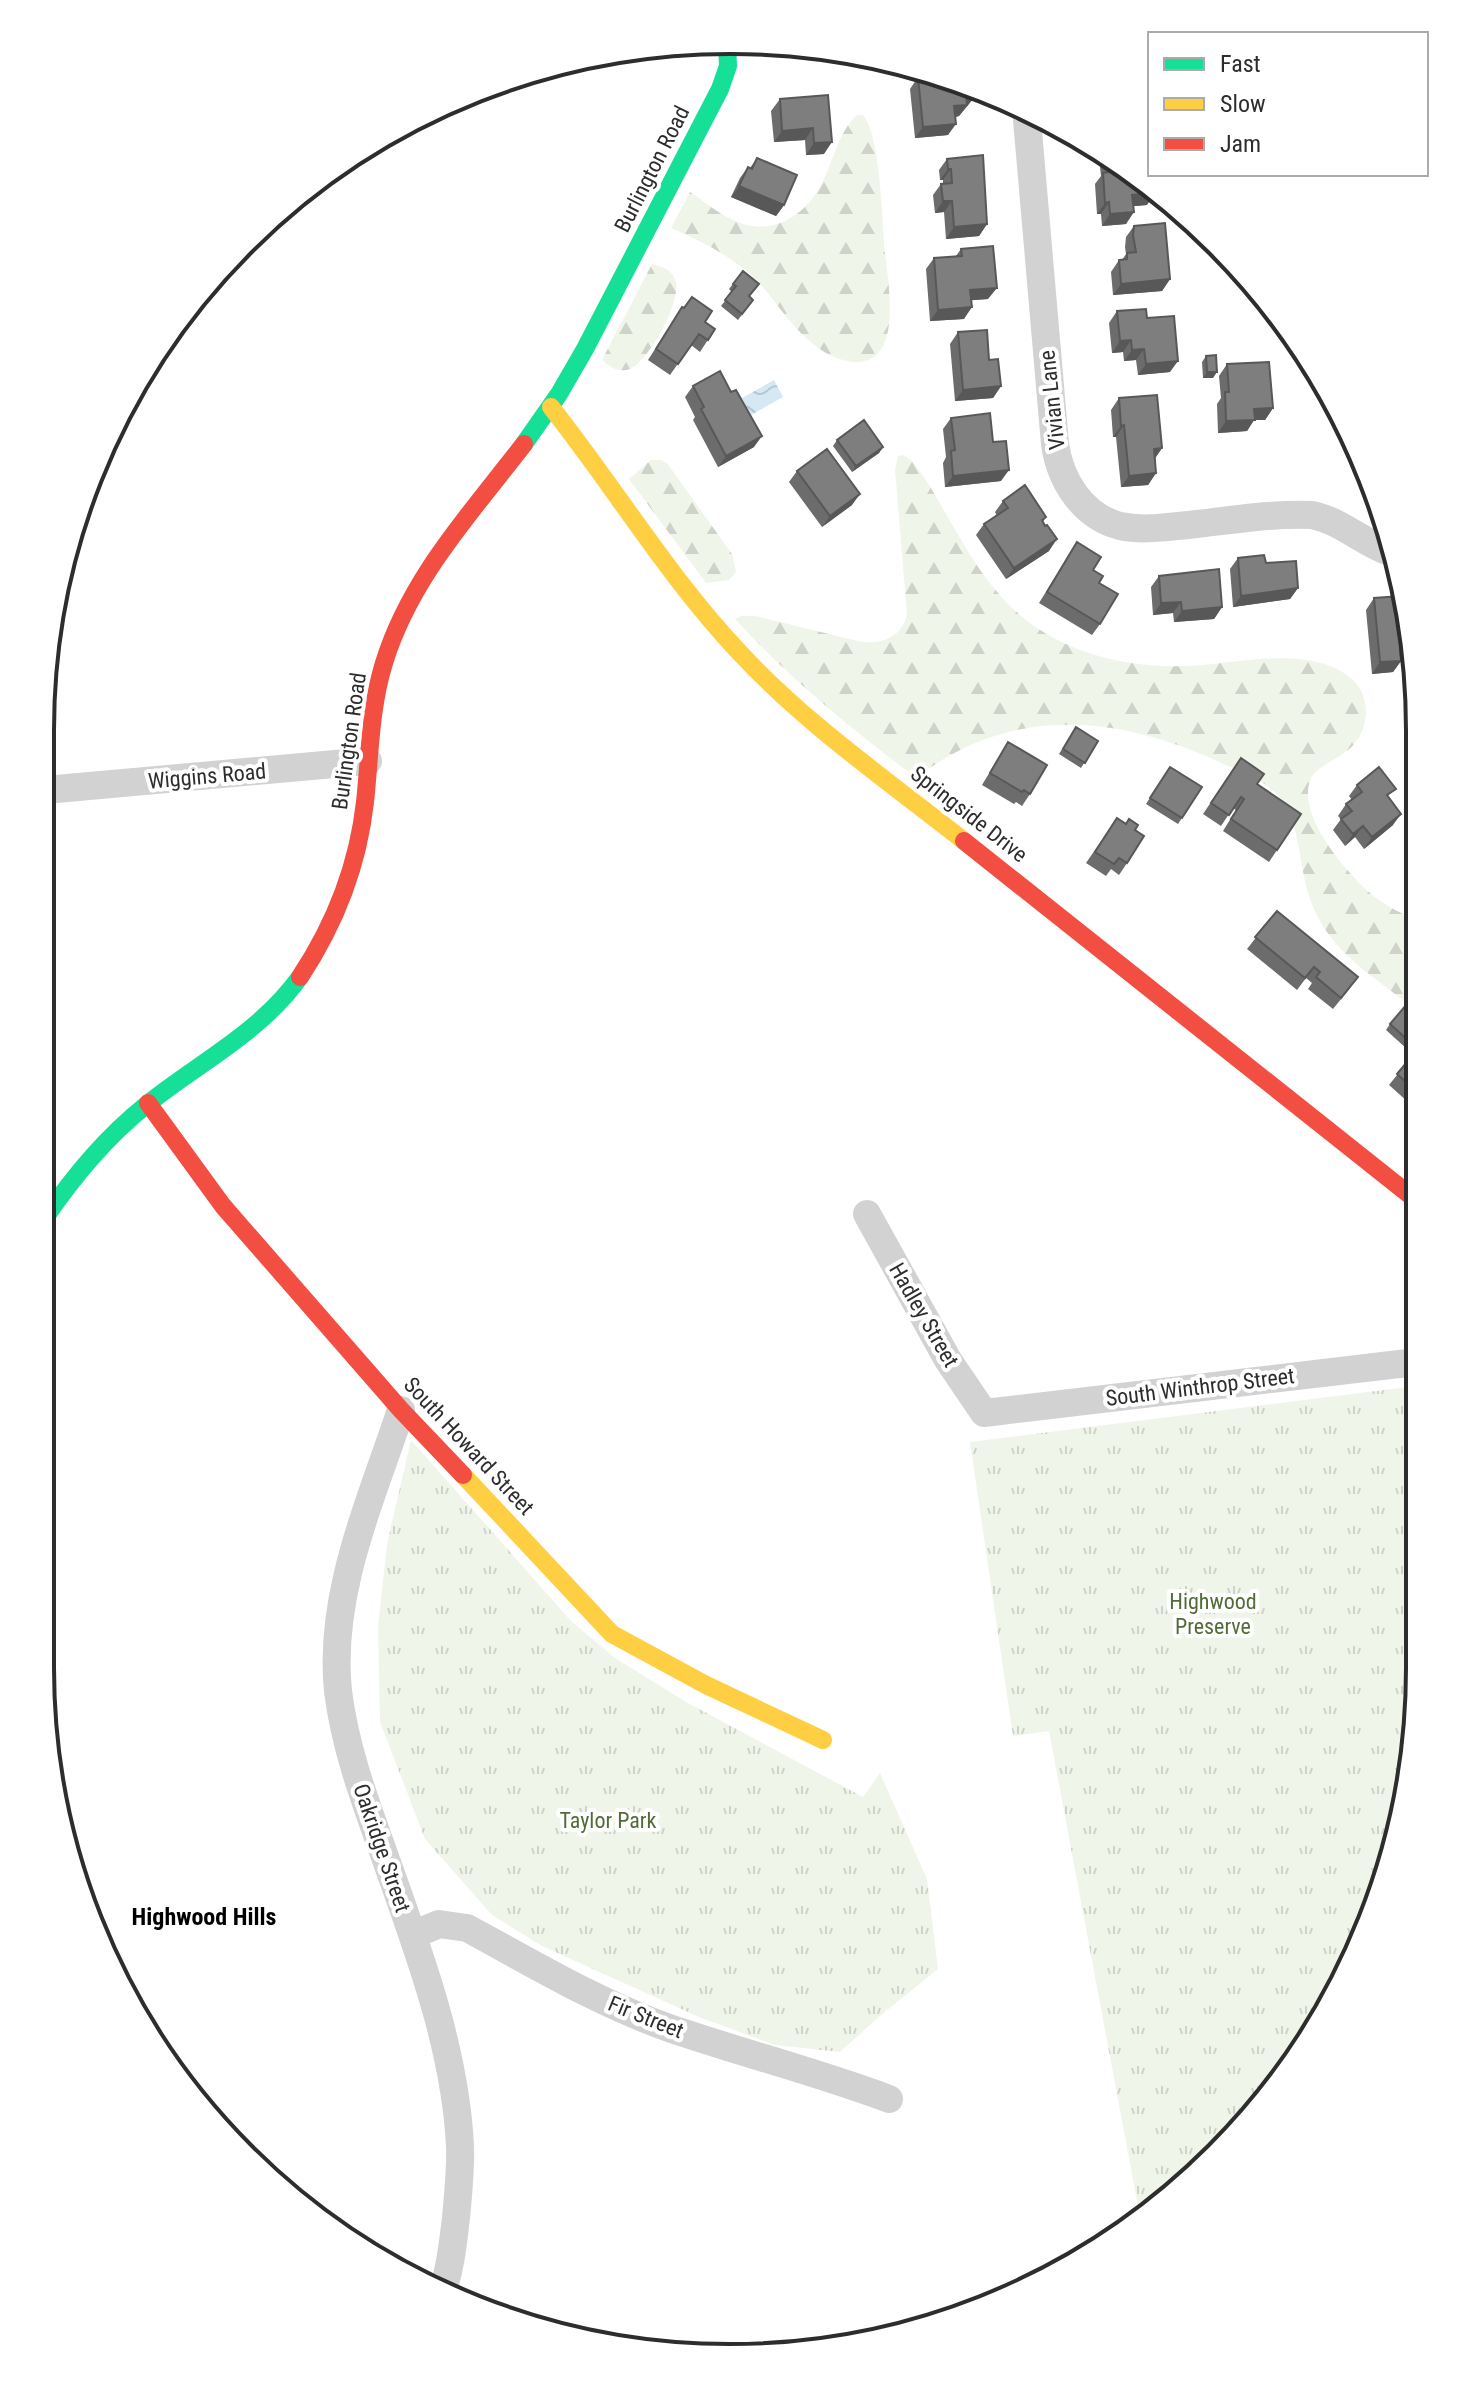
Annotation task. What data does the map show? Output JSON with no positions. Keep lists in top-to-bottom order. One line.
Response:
{"streets":{"street":["Burlington Road","Vivian Lane","Wiggins Road","Springside Drive","Hadley Street","South Winthrop Street","South Howard Street","Oakridge Street","Fir Street"]},"crossings":[["Burlington Road","Wiggins Road"],["Burlington Road","Springside Drive"],["Burlington Road","South Howard Street"],["Hadley Street","South Winthrop Street"],["South Howard Street","Oakridge Street"],["Oakridge Street","Fir Street"]],"districts":["Highwood Hills"],"parks":["Highwood Preserve","Taylor Park"],"legend":["Fast","Slow","Jam"]}
